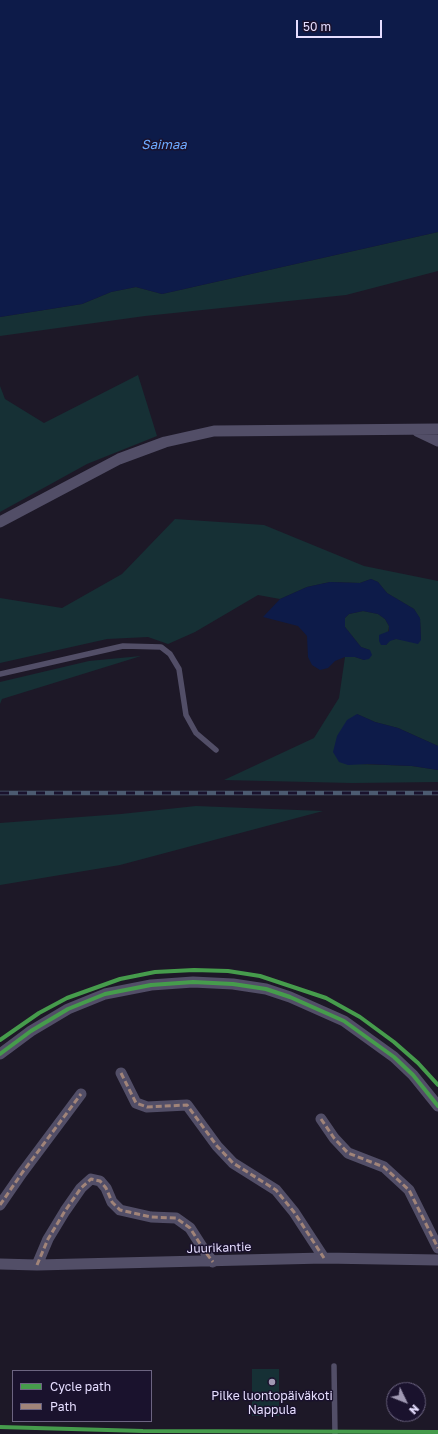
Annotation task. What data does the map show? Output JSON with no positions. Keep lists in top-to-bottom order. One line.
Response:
{"streets":{"street":["Juurikantie"]},"water":["Saimaa"],"places":["Pilke luontopäiväkoti Nappula"],"legend":["Cycle path","Path"],"scale_bar":"50 m","north":"bottom right"}
